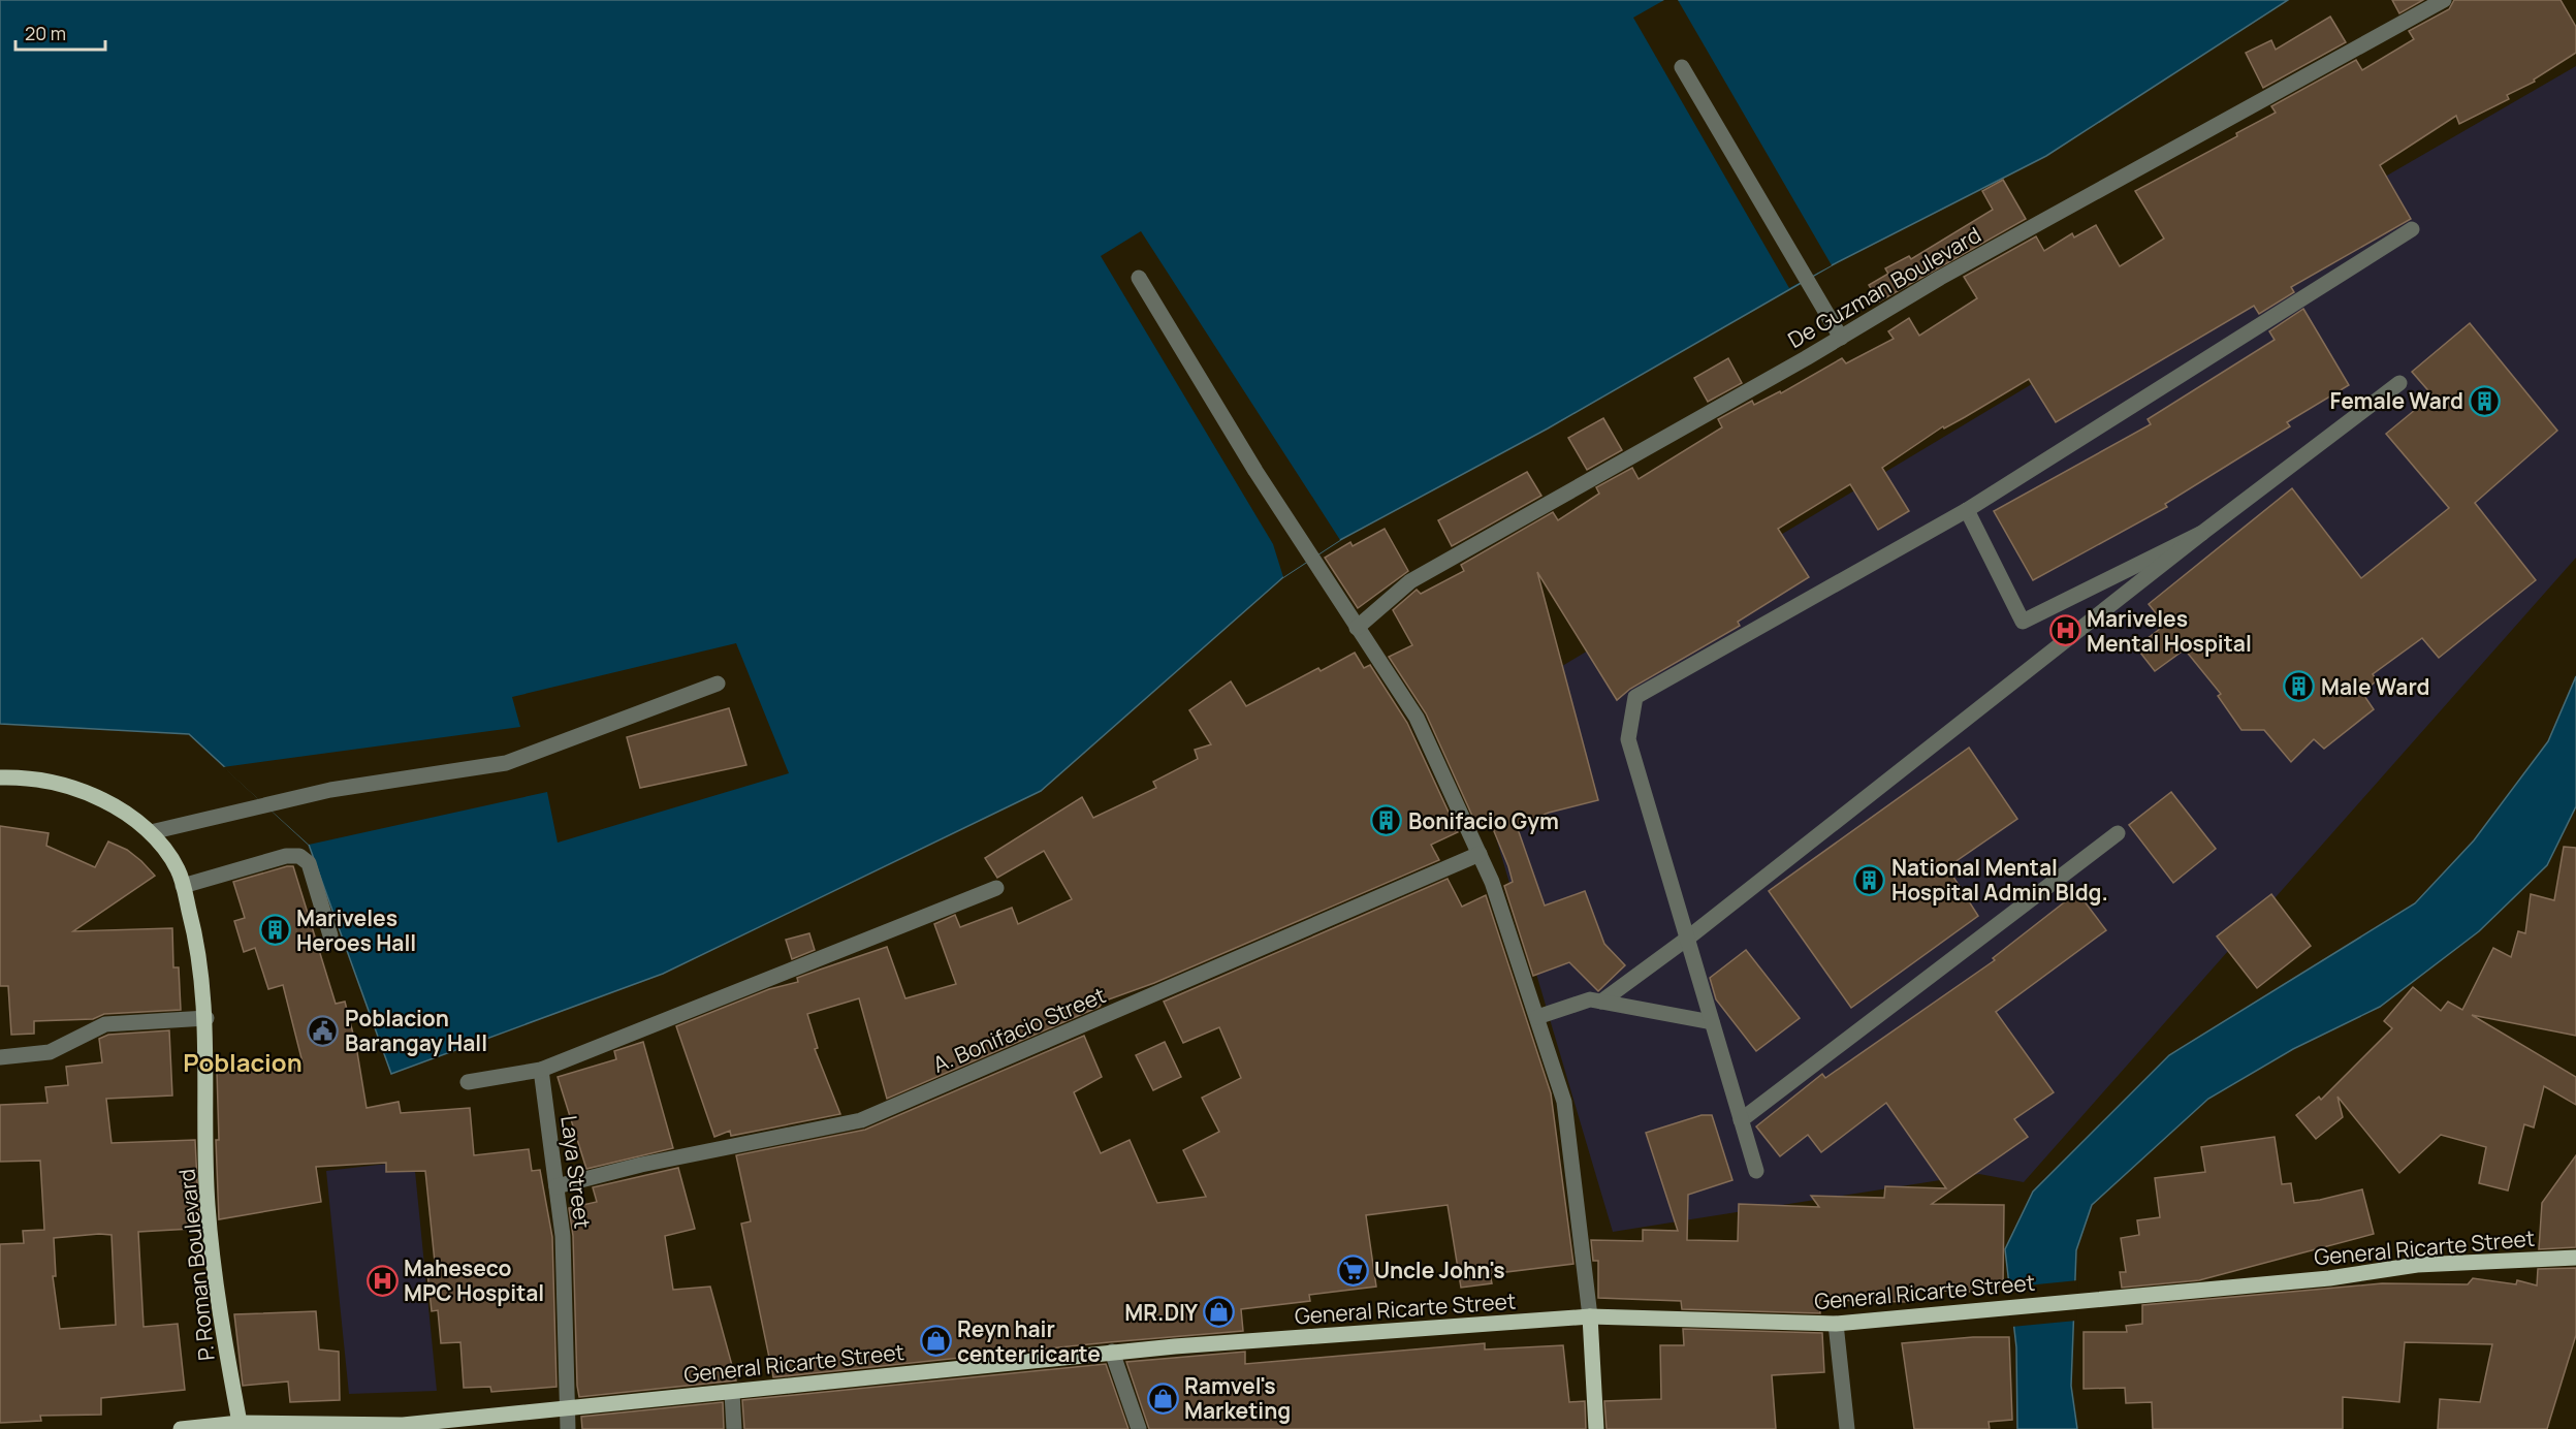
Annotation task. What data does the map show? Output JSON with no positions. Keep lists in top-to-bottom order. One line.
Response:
{"streets":{"main road":["General Ricarte Street","P. Roman Boulevard"],"street":["De Guzman Boulevard","A. Bonifacio Street","Laya Street"]},"crossings":[["A. Bonifacio Street","Laya Street"],["Laya Street","General Ricarte Street"],["General Ricarte Street","P. Roman Boulevard"]],"districts":["Poblacion"],"places":{"building":["Female Ward","Male Ward","Bonifacio Gym","National Mental Hospital Admin Bldg.","Mariveles Heroes Hall"],"hospital":["Mariveles Mental Hospital","Maheseco MPC Hospital"],"public building":["Poblacion Barangay Hall"],"supermarket":["Uncle John's"],"shop":["MR.DIY","Reyn hair center ricarte","Ramvel's Marketing"]},"scale_bar":"20 m"}
